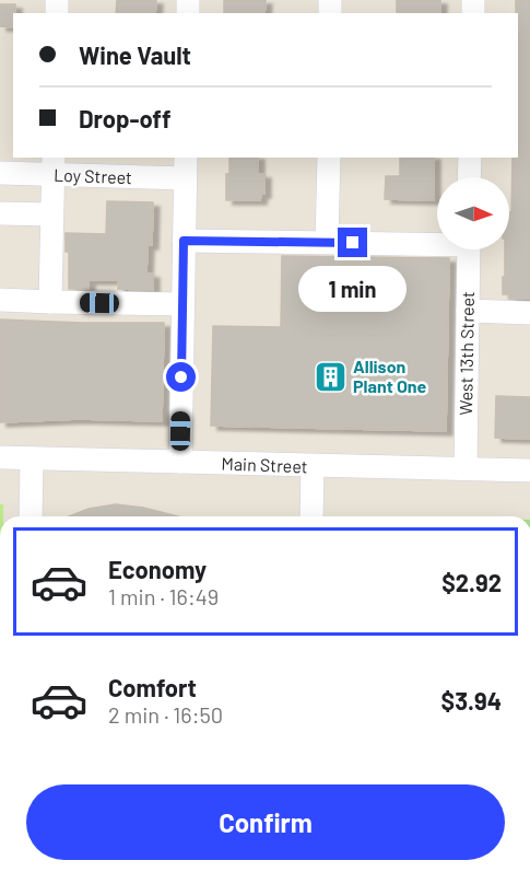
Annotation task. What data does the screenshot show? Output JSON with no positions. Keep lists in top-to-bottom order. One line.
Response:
{"streets":{"street":["Loy Street","West 13th Street","Main Street"]},"crossings":[["West 13th Street","Main Street"]],"places":{"building":["Allison Plant One"]},"north":"right","page":{"banner":["Wine Vault","Drop-off"],"bubble":"1 min","list":[{"name":"Economy","note":"1 min · 16:49","value":"$2.92"},{"name":"Comfort","note":"2 min · 16:50","value":"$3.94"}],"buttons":"Confirm"}}
